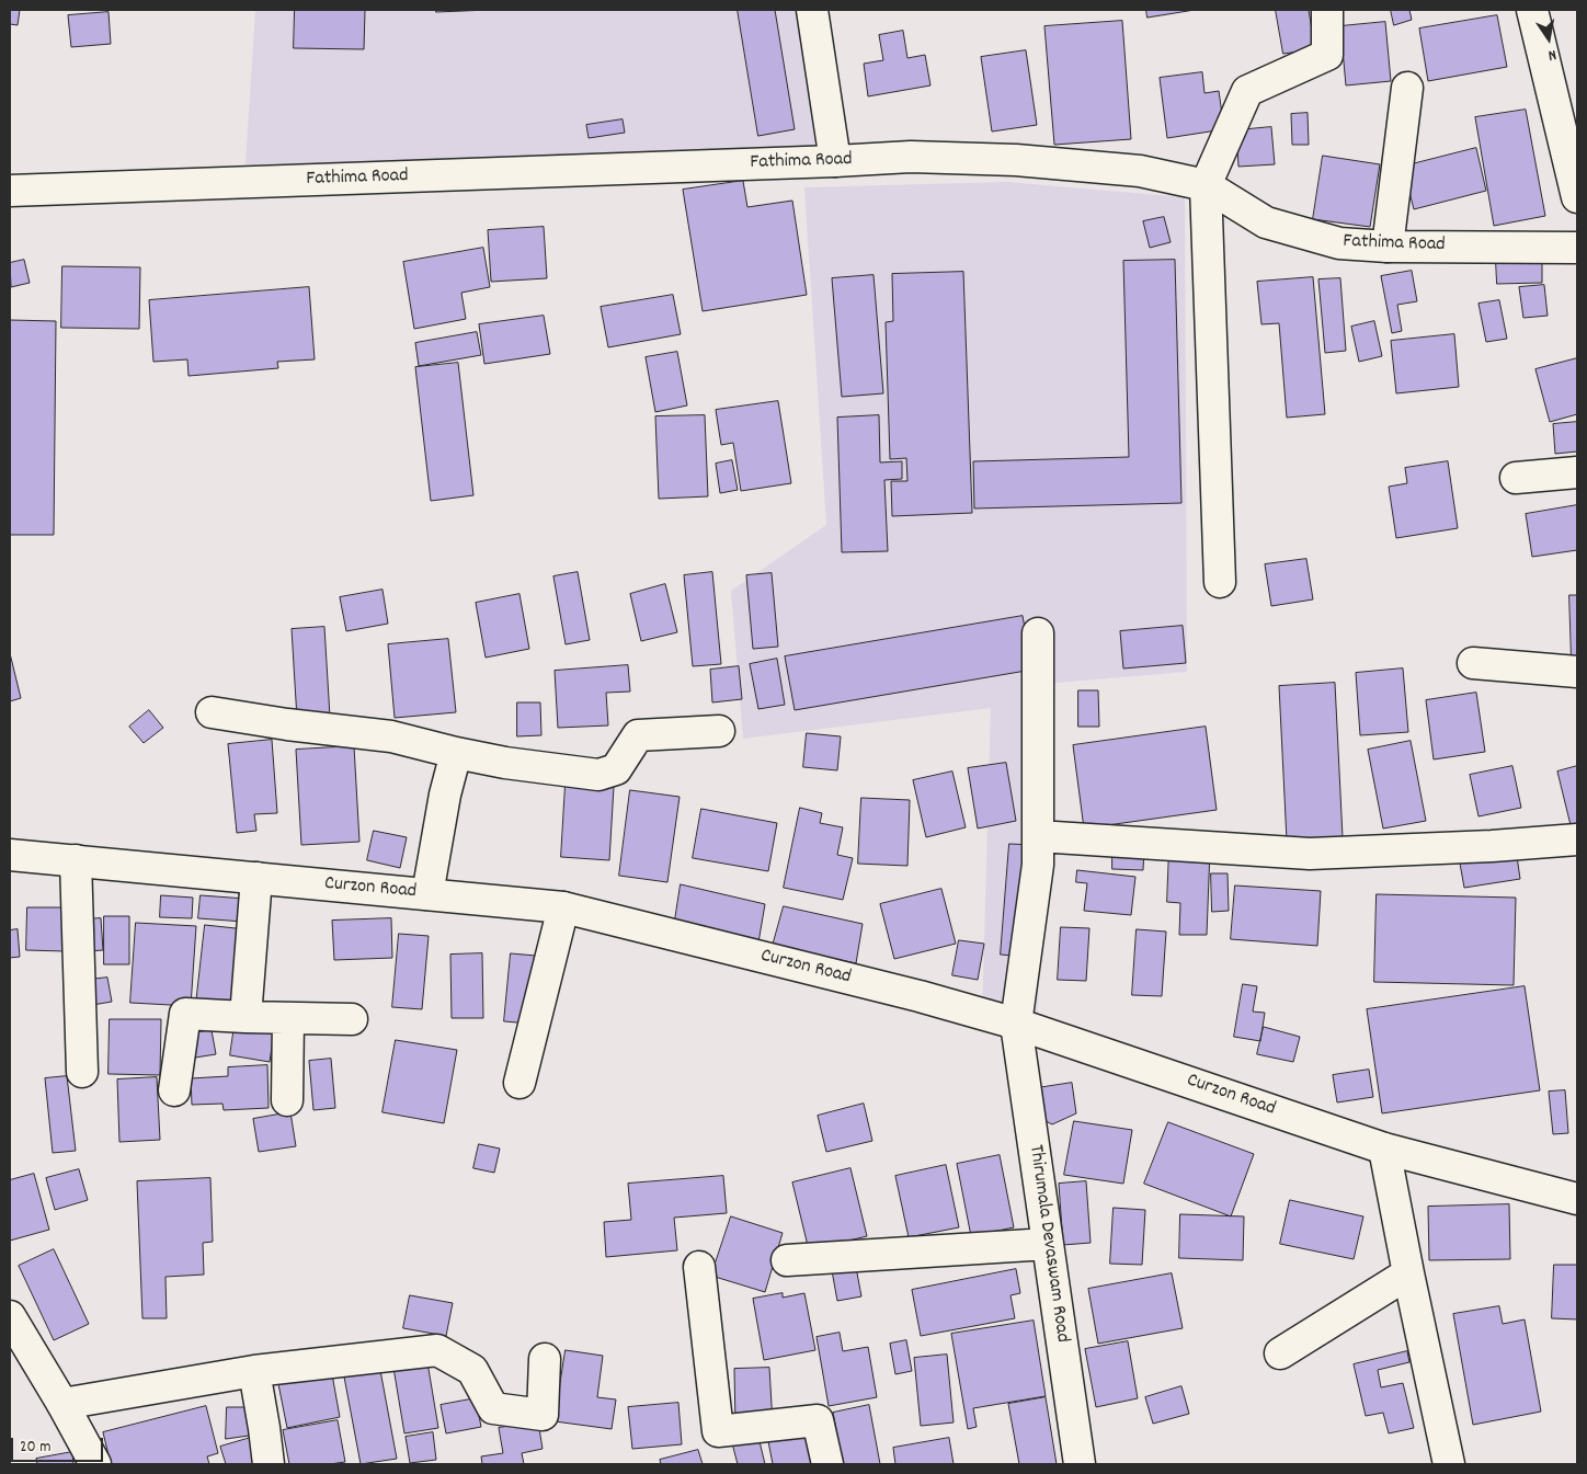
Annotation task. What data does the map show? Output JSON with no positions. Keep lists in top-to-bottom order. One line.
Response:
{"streets":{"street":["Fathima Road","Curzon Road","Thirumala Devaswam Road"]},"crossings":[["Curzon Road","Thirumala Devaswam Road"]],"scale_bar":"20 m","north":"bottom"}
